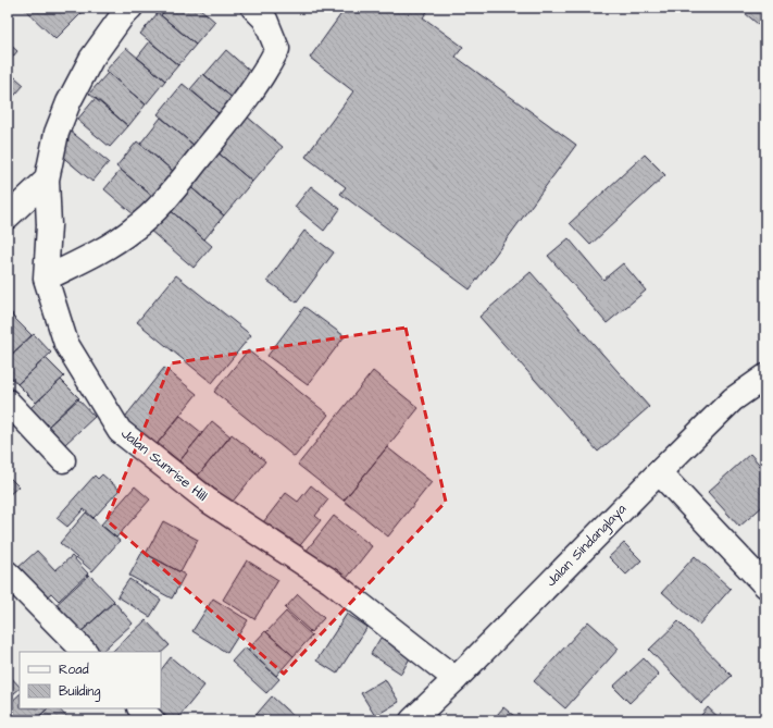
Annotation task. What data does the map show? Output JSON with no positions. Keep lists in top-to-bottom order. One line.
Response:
{"streets":{"street":["Jalan Sunrise Hill","Jalan Sindanglaya"]},"crossings":[["Jalan Sunrise Hill","Jalan Sindanglaya"]],"legend":["Road","Building"]}
